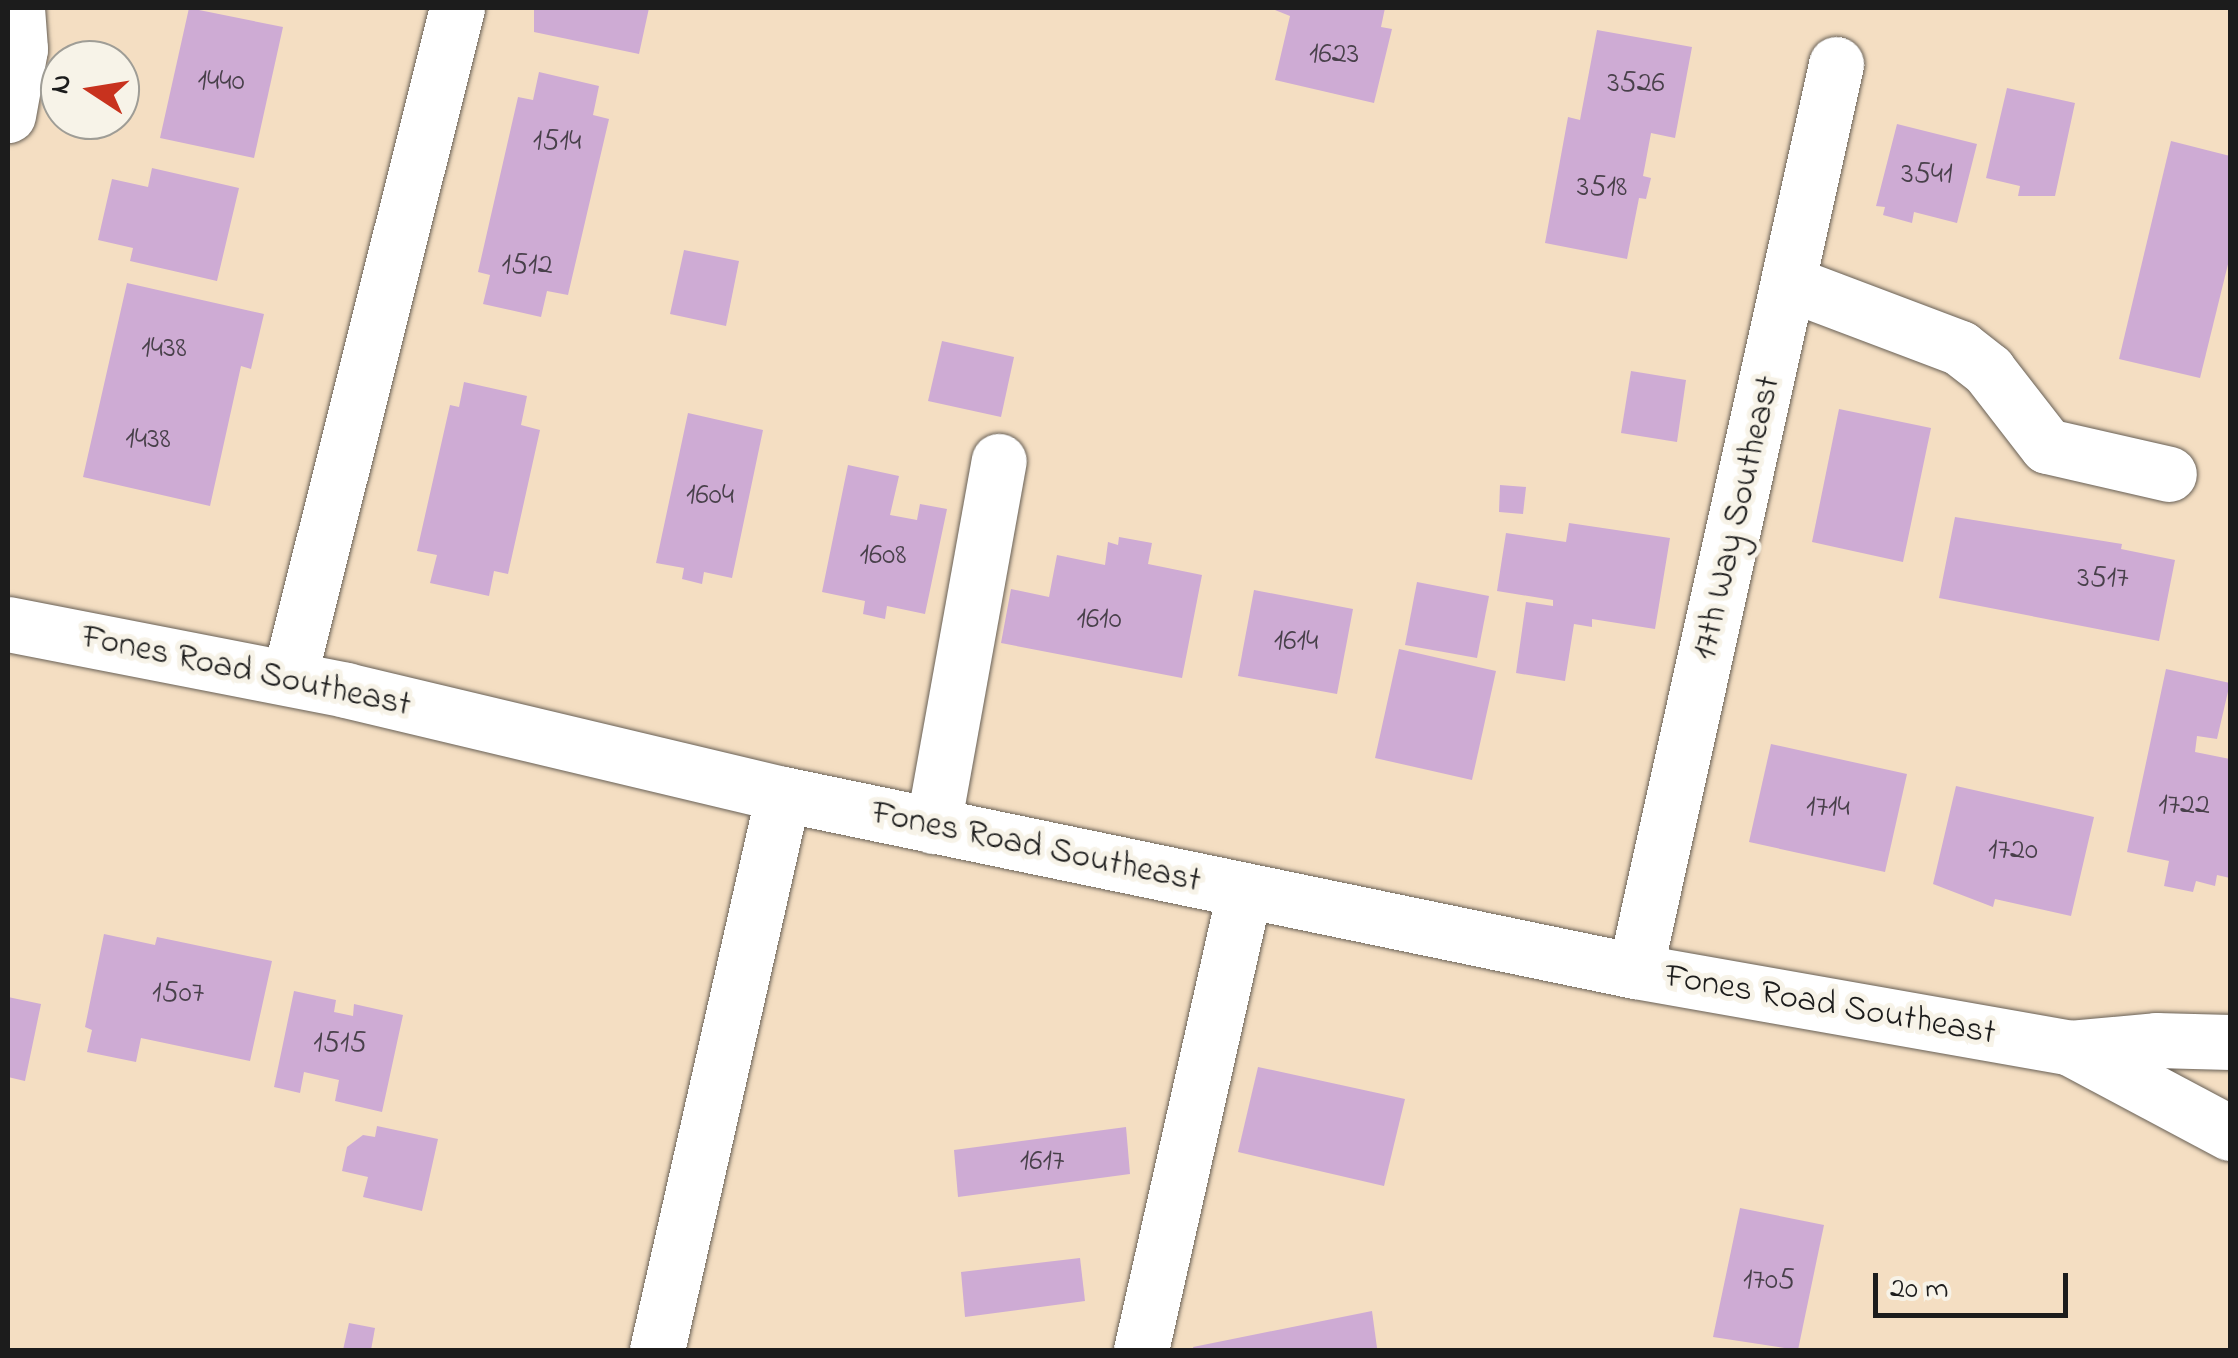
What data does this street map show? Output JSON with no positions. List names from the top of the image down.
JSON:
{
  "streets": {
    "street": ["17th Way Southeast", "Fones Road Southeast"]
  },
  "crossings": [
    ["17th Way Southeast", "Fones Road Southeast"]
  ],
  "house_numbers": [
    "1623",
    "1440",
    "3526",
    "1514",
    "3541",
    "3518",
    "1512",
    "1438",
    "1438",
    "1604",
    "1608",
    "3517",
    "1610",
    "1614",
    "1722",
    "1714",
    "1720",
    "1507",
    "1515",
    "1617",
    "1705"
  ],
  "scale_bar": "20 m",
  "north": "left"
}
